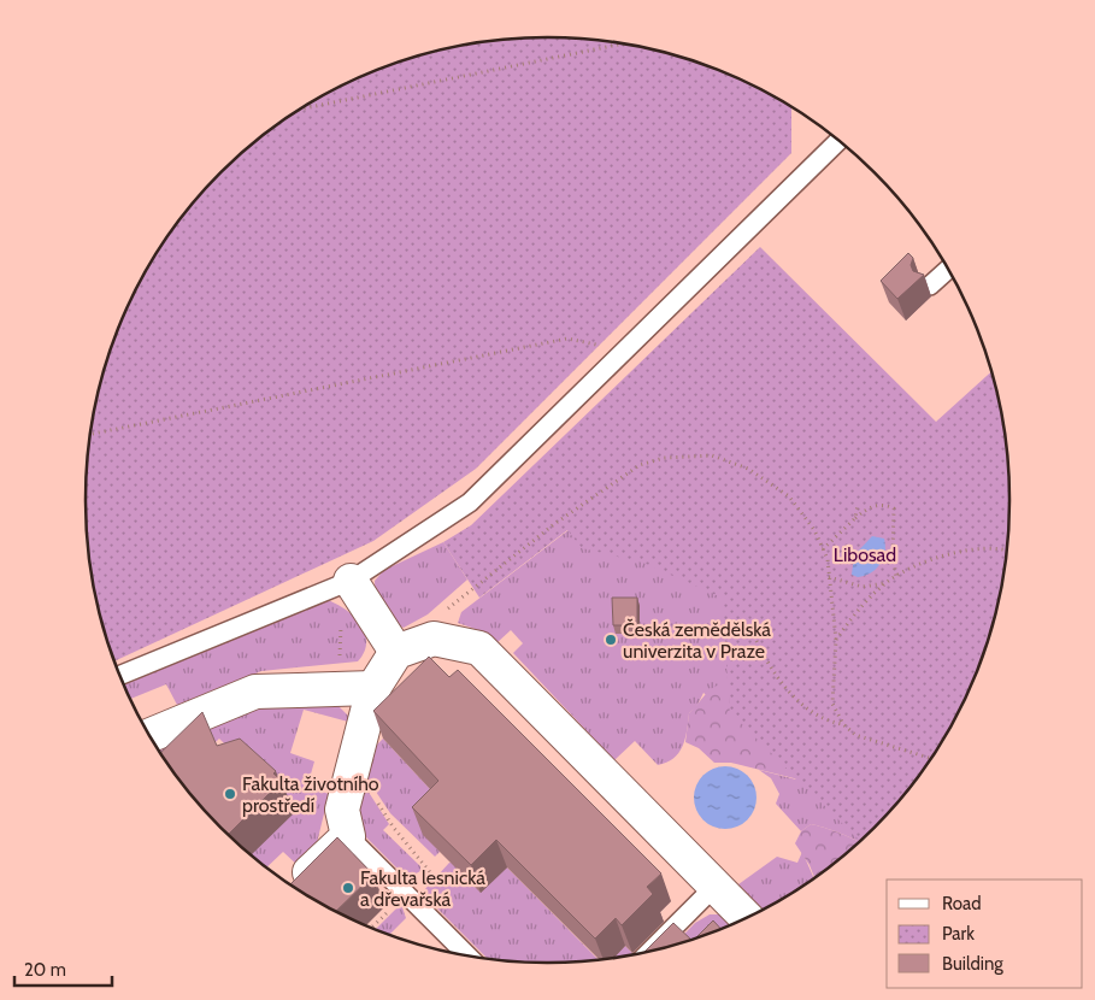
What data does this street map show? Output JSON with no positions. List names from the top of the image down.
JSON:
{
  "parks": ["Libosad"],
  "places": ["Česká zemědělská univerzita v Praze", "Fakulta životního prostředí", "Fakulta lesnická a dřevařská"],
  "legend": ["Road", "Park", "Building"],
  "scale_bar": "20 m"
}
